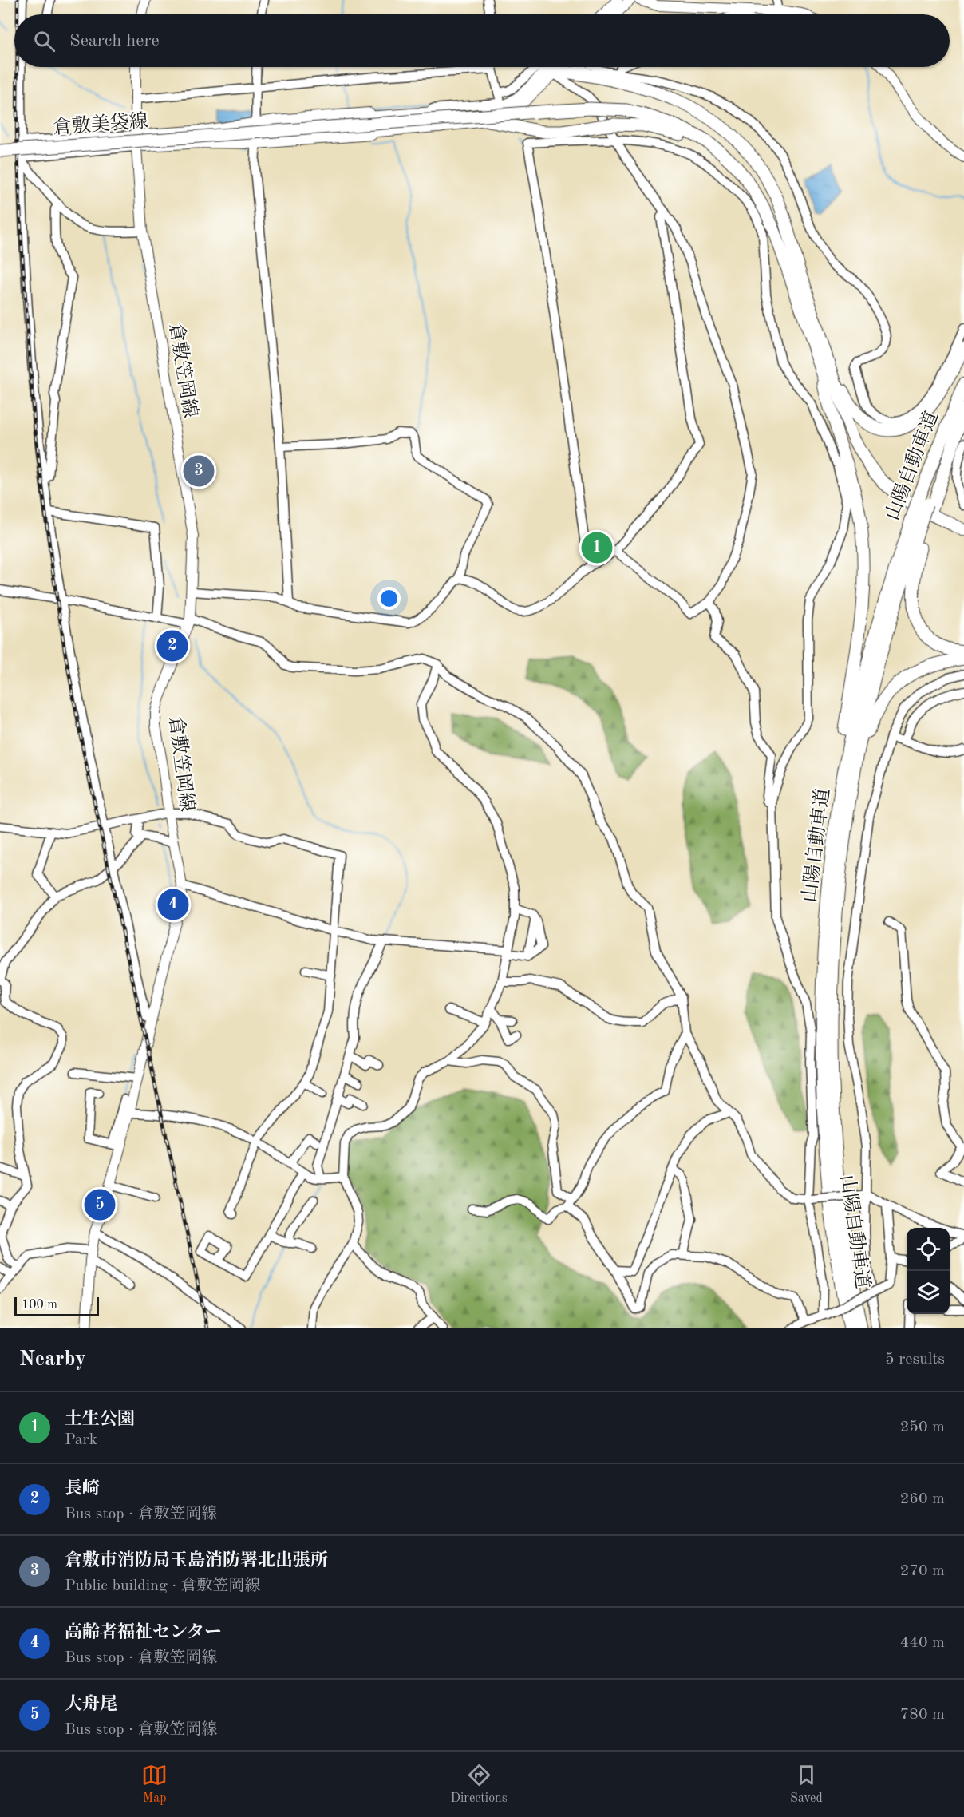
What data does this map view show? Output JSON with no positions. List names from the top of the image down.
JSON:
{
  "streets": {
    "highway": ["倉敷美袋線", "山陽自動車道"],
    "main road": ["倉敷笠岡線"]
  },
  "scale_bar": "100 m",
  "page": {
    "search": "Search here",
    "pins": [
      "3",
      "1",
      "2",
      "4",
      "5"
    ],
    "scale": "100 m",
    "heading": ["Nearby", "5 results"],
    "list": [
      {
        "mark": "1",
        "name": "土生公園",
        "note": "Park",
        "value": "250 m"
      },
      {
        "mark": "2",
        "name": "長崎",
        "note": "Bus stop · 倉敷笠岡線",
        "value": "260 m"
      },
      {
        "mark": "3",
        "name": "倉敷市消防局玉島消防署北出張所",
        "note": "Public building · 倉敷笠岡線",
        "value": "270 m"
      },
      {
        "mark": "4",
        "name": "高齢者福祉センター",
        "note": "Bus stop · 倉敷笠岡線",
        "value": "440 m"
      },
      {
        "mark": "5",
        "name": "大舟尾",
        "note": "Bus stop · 倉敷笠岡線",
        "value": "780 m"
      }
    ],
    "nav": ["Map", "Directions", "Saved"]
  }
}
